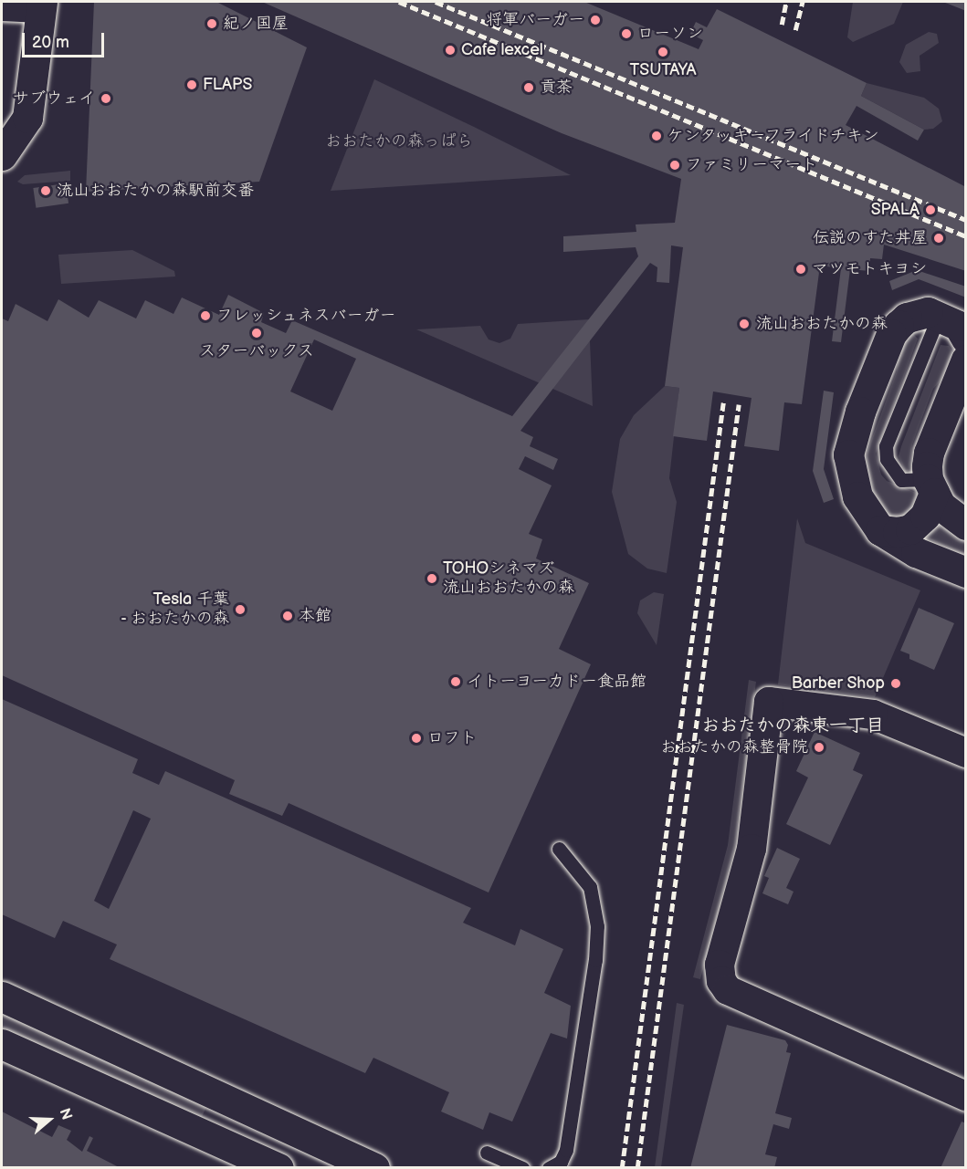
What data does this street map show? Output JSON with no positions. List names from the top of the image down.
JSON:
{
  "districts": ["おおたかの森東一丁目"],
  "parks": ["おおたかの森っぱら"],
  "places": [
    "将軍バーガー",
    "紀ノ国屋",
    "ローソン",
    "Cafe lexcel",
    "TSUTAYA",
    "FLAPS",
    "貢茶",
    "サブウェイ",
    "ケンタッキーフライドチキン",
    "ファミリーマート",
    "流山おおたかの森駅前交番",
    "SPALA",
    "伝説のすた丼屋",
    "マツモトキヨシ",
    "フレッシュネスバーガー",
    "流山おおたかの森",
    "スターバックス",
    "TOHOシネマズ 流山おおたかの森",
    "Tesla 千葉 - おおたかの森",
    "本館",
    "イトーヨーカドー食品館",
    "Barber Shop",
    "ロフト",
    "おおたかの森整骨院"
  ],
  "scale_bar": "20 m",
  "north": "right"
}
